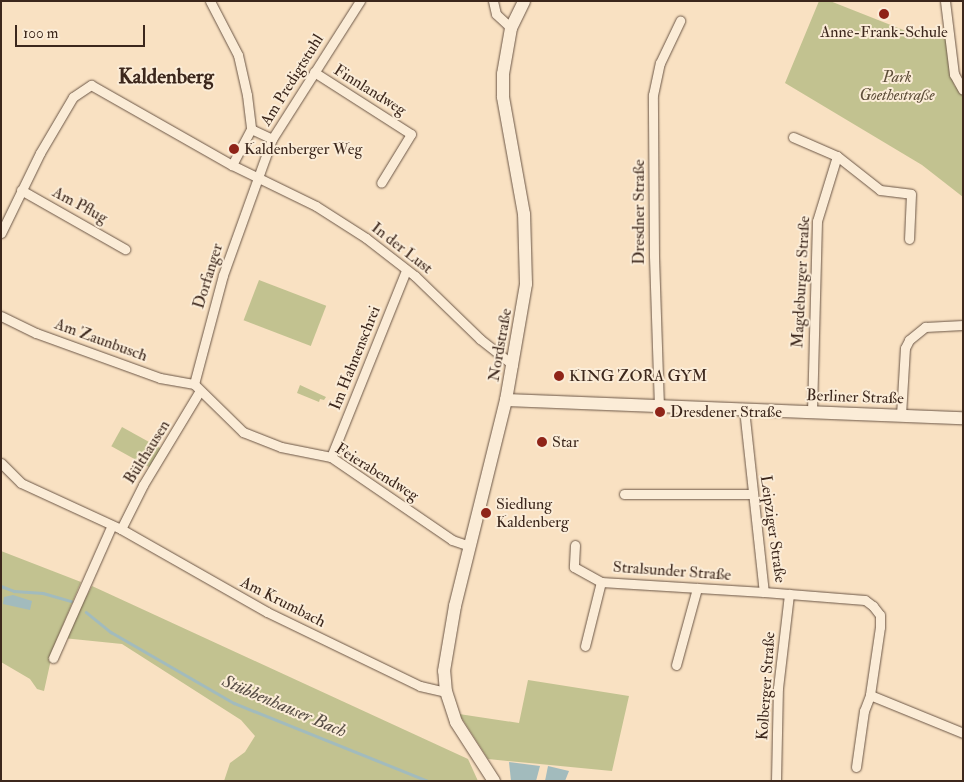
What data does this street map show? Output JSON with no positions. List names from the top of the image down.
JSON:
{
  "streets": {
    "main road": ["Nordstraße", "Berliner Straße"],
    "street": [
      "Am Predigtstuhl",
      "Finnlandweg",
      "Am Pflug",
      "Dresdner Straße",
      "In der Lust",
      "Dorfanger",
      "Magdeburger Straße",
      "Am Zaunbusch",
      "Im Hahnenschrei",
      "Bülthausen",
      "Feierabendweg",
      "Leipziger Straße",
      "Stralsunder Straße",
      "Am Krumbach",
      "Kolberger Straße"
    ]
  },
  "crossings": [
    ["Am Predigtstuhl", "Finnlandweg"],
    ["Am Predigtstuhl", "In der Lust"],
    ["Am Predigtstuhl", "Dorfanger"],
    ["Dresdner Straße", "Berliner Straße"],
    ["In der Lust", "Dorfanger"],
    ["In der Lust", "Nordstraße"],
    ["In der Lust", "Im Hahnenschrei"],
    ["Dorfanger", "Am Zaunbusch"],
    ["Dorfanger", "Bülthausen"],
    ["Dorfanger", "Feierabendweg"],
    ["Magdeburger Straße", "Berliner Straße"],
    ["Am Zaunbusch", "Bülthausen"],
    ["Am Zaunbusch", "Feierabendweg"],
    ["Nordstraße", "Berliner Straße"],
    ["Nordstraße", "Feierabendweg"],
    ["Nordstraße", "Am Krumbach"],
    ["Im Hahnenschrei", "Feierabendweg"],
    ["Berliner Straße", "Leipziger Straße"],
    ["Bülthausen", "Feierabendweg"],
    ["Bülthausen", "Am Krumbach"],
    ["Leipziger Straße", "Stralsunder Straße"],
    ["Leipziger Straße", "Kolberger Straße"]
  ],
  "districts": ["Kaldenberg"],
  "water": ["Stübbenhauser Bach"],
  "parks": ["Park Goethestraße"],
  "places": [
    "Anne-Frank-Schule",
    "Kaldenberger Weg",
    "KING ZORA GYM",
    "Dresdener Straße",
    "Star",
    "Siedlung Kaldenberg"
  ],
  "scale_bar": "100 m"
}
